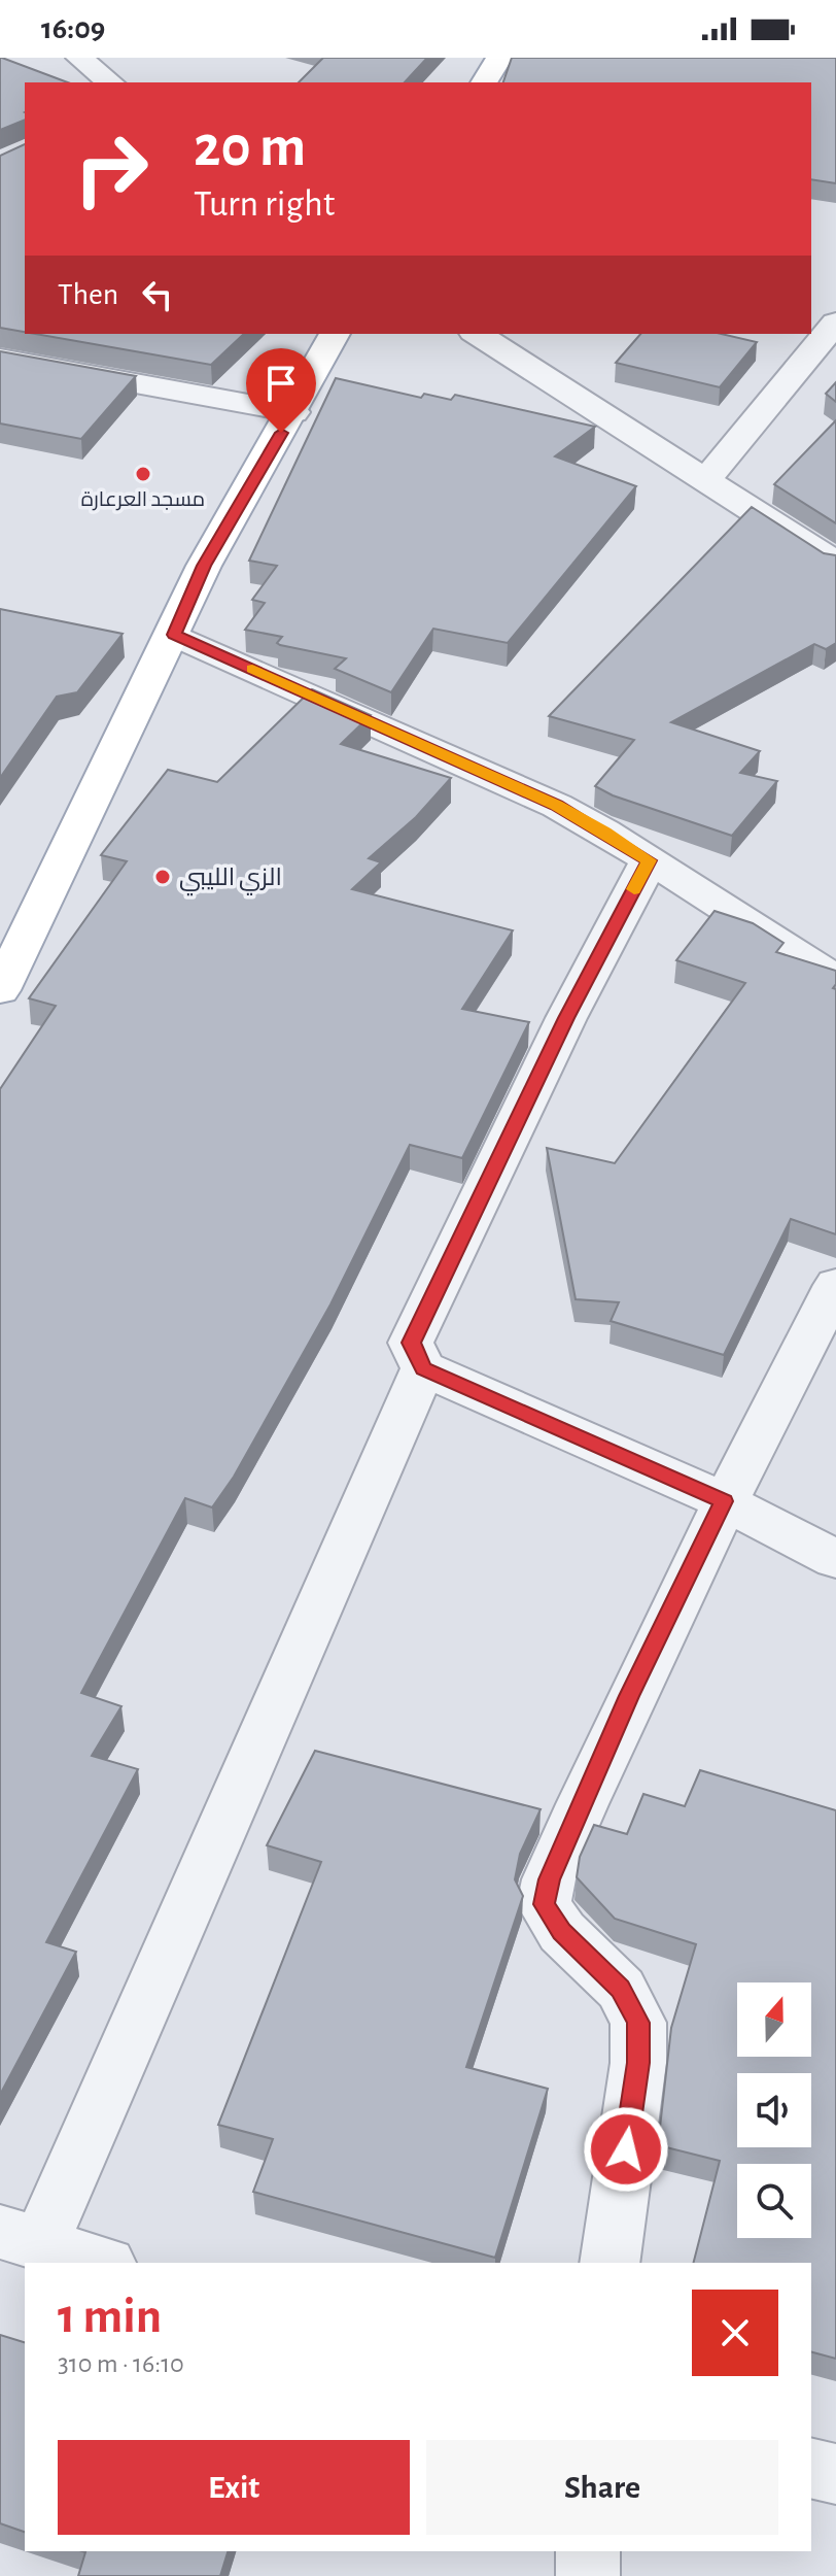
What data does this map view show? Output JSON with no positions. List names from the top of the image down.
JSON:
{
  "places": ["مسجد العرعارة", "الزي الليبي"],
  "north": "top",
  "page": {
    "status": "16:09",
    "turn": ["20 m", "Turn right"],
    "then": "Then",
    "heading": ["1 min", "310 m · 16:10"],
    "buttons": ["Exit", "Share"]
  }
}
